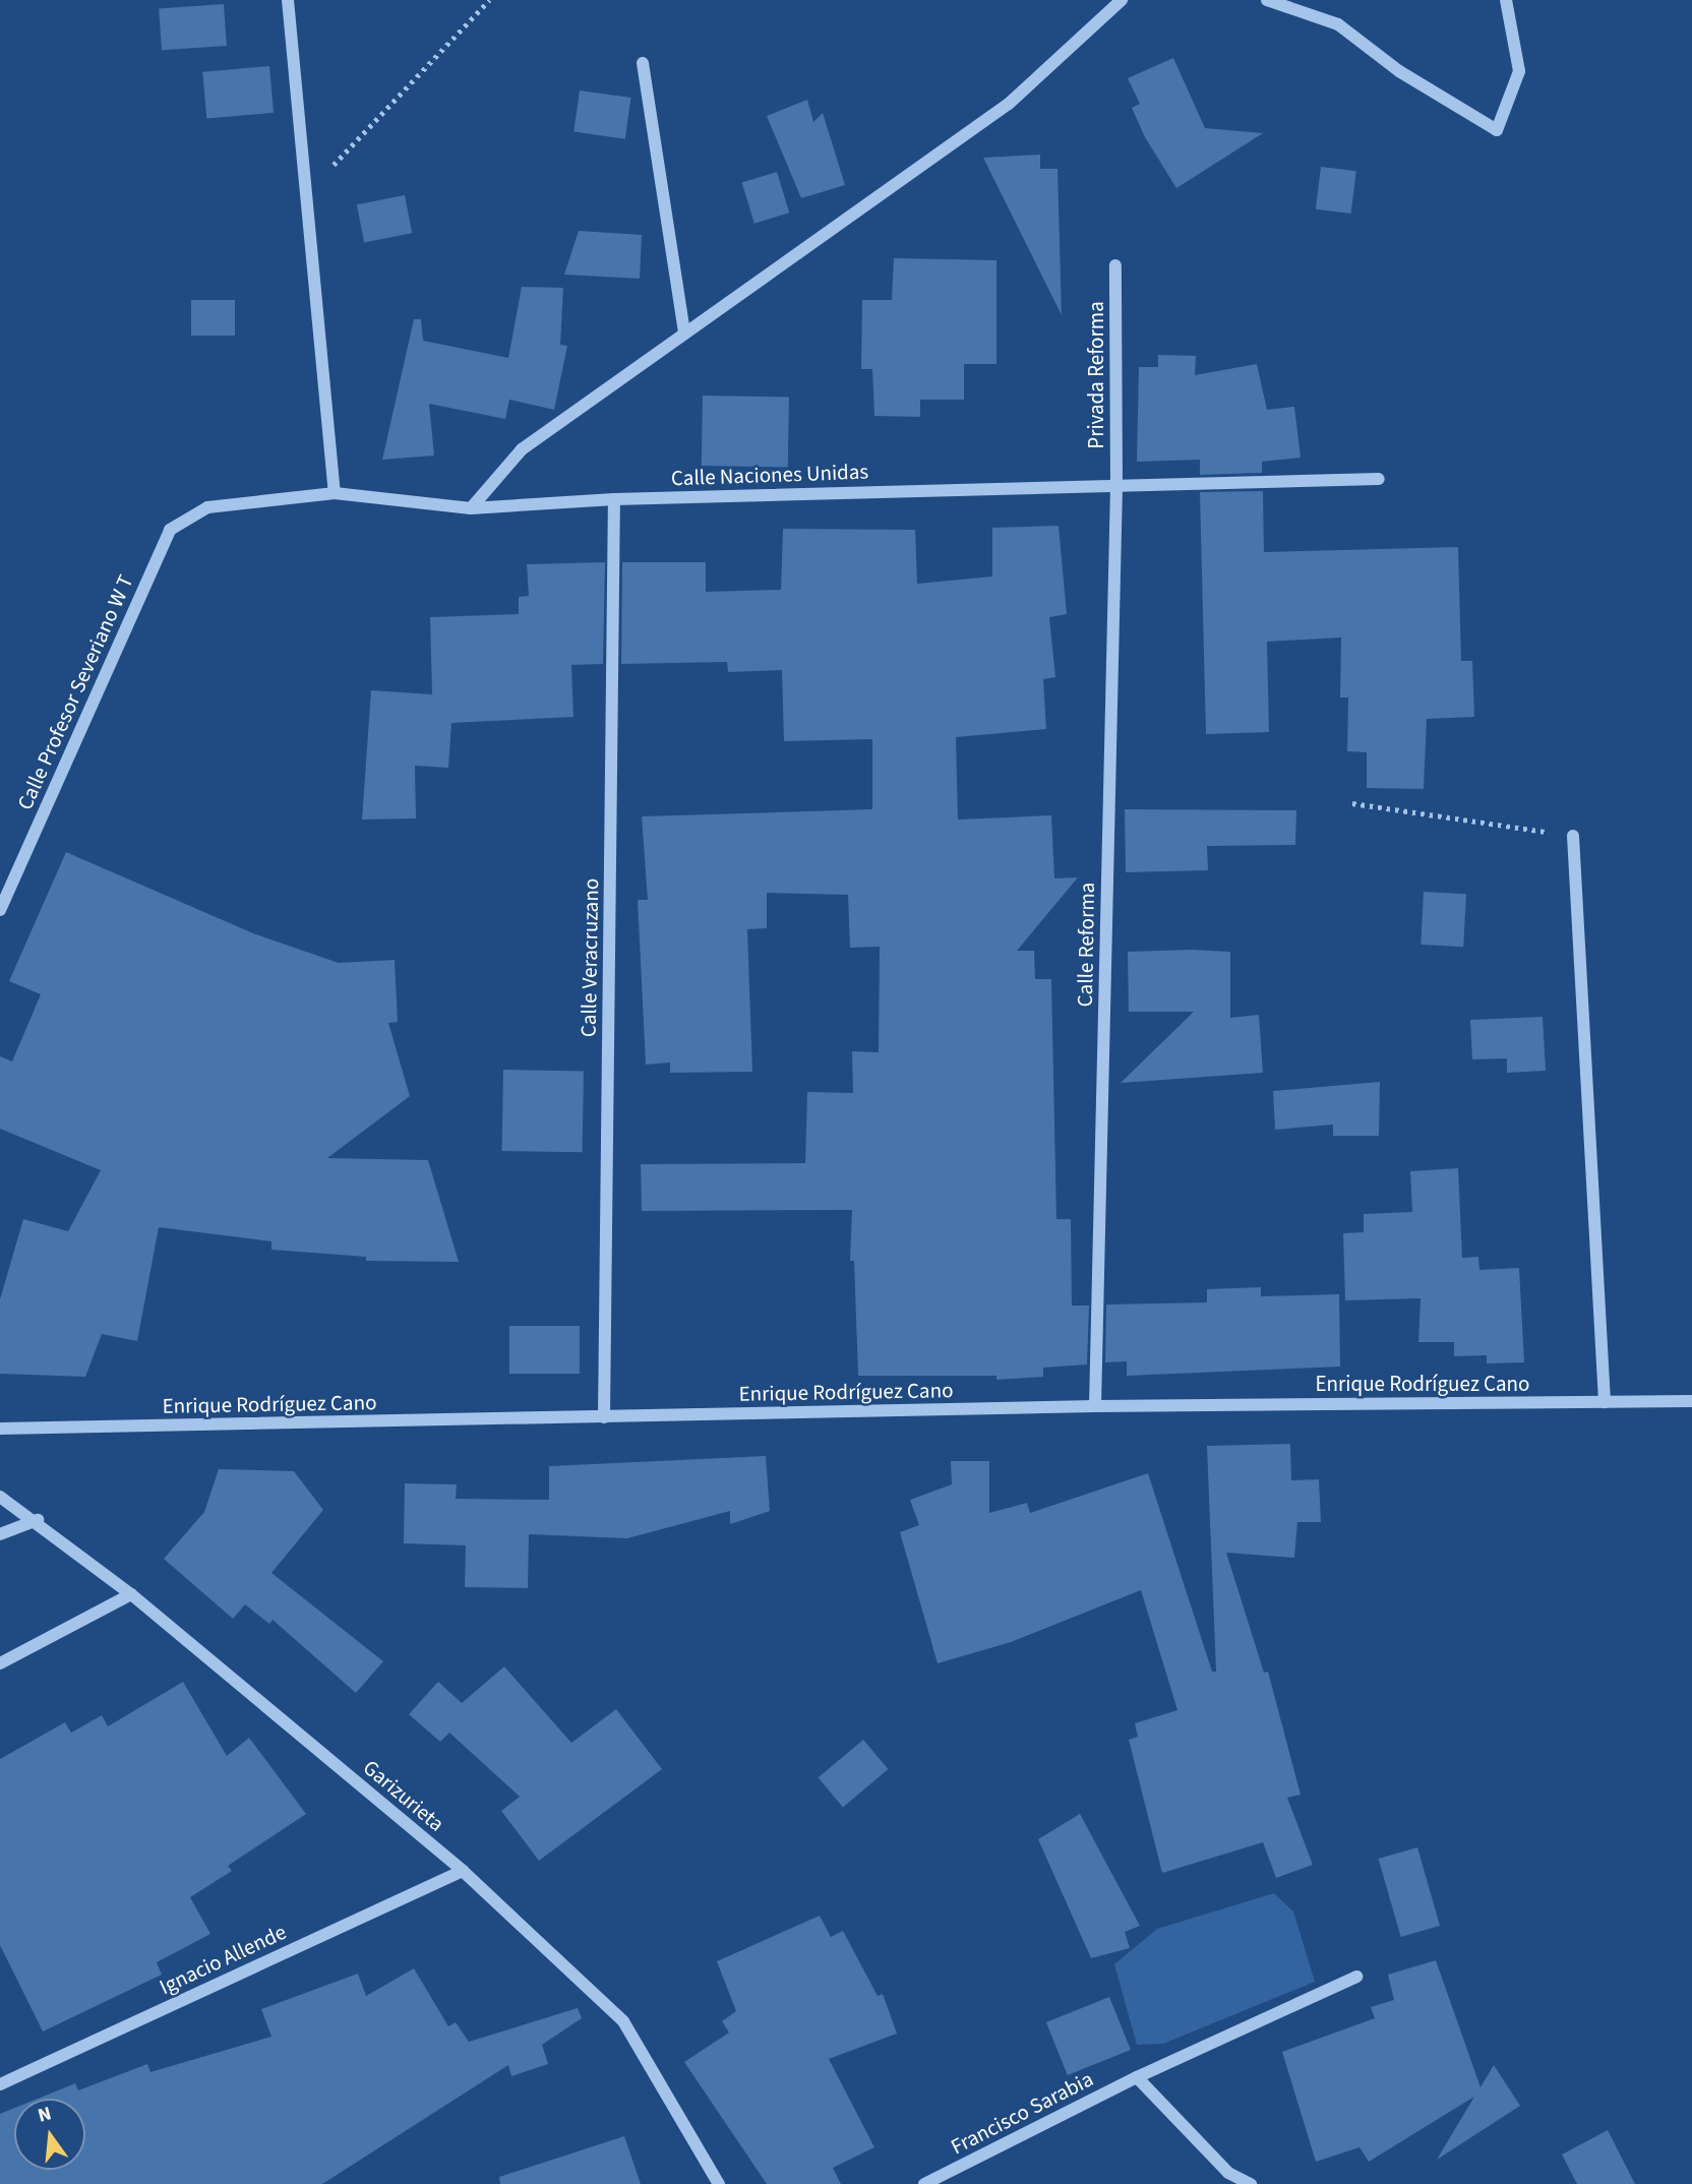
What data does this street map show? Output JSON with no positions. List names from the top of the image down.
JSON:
{
  "streets": {
    "street": [
      "Privada Reforma",
      "Calle Naciones Unidas",
      "Calle Profesor Severiano W T",
      "Calle Reforma",
      "Calle Veracruzano",
      "Enrique Rodríguez Cano",
      "Garizurieta",
      "Ignacio Allende",
      "Francisco Sarabia"
    ]
  },
  "crossings": [
    ["Privada Reforma", "Calle Naciones Unidas"],
    ["Privada Reforma", "Calle Reforma"],
    ["Calle Naciones Unidas", "Calle Profesor Severiano W T"],
    ["Calle Naciones Unidas", "Calle Reforma"],
    ["Calle Naciones Unidas", "Calle Veracruzano"],
    ["Calle Reforma", "Enrique Rodríguez Cano"],
    ["Calle Veracruzano", "Enrique Rodríguez Cano"],
    ["Garizurieta", "Ignacio Allende"]
  ],
  "north": "top"
}
